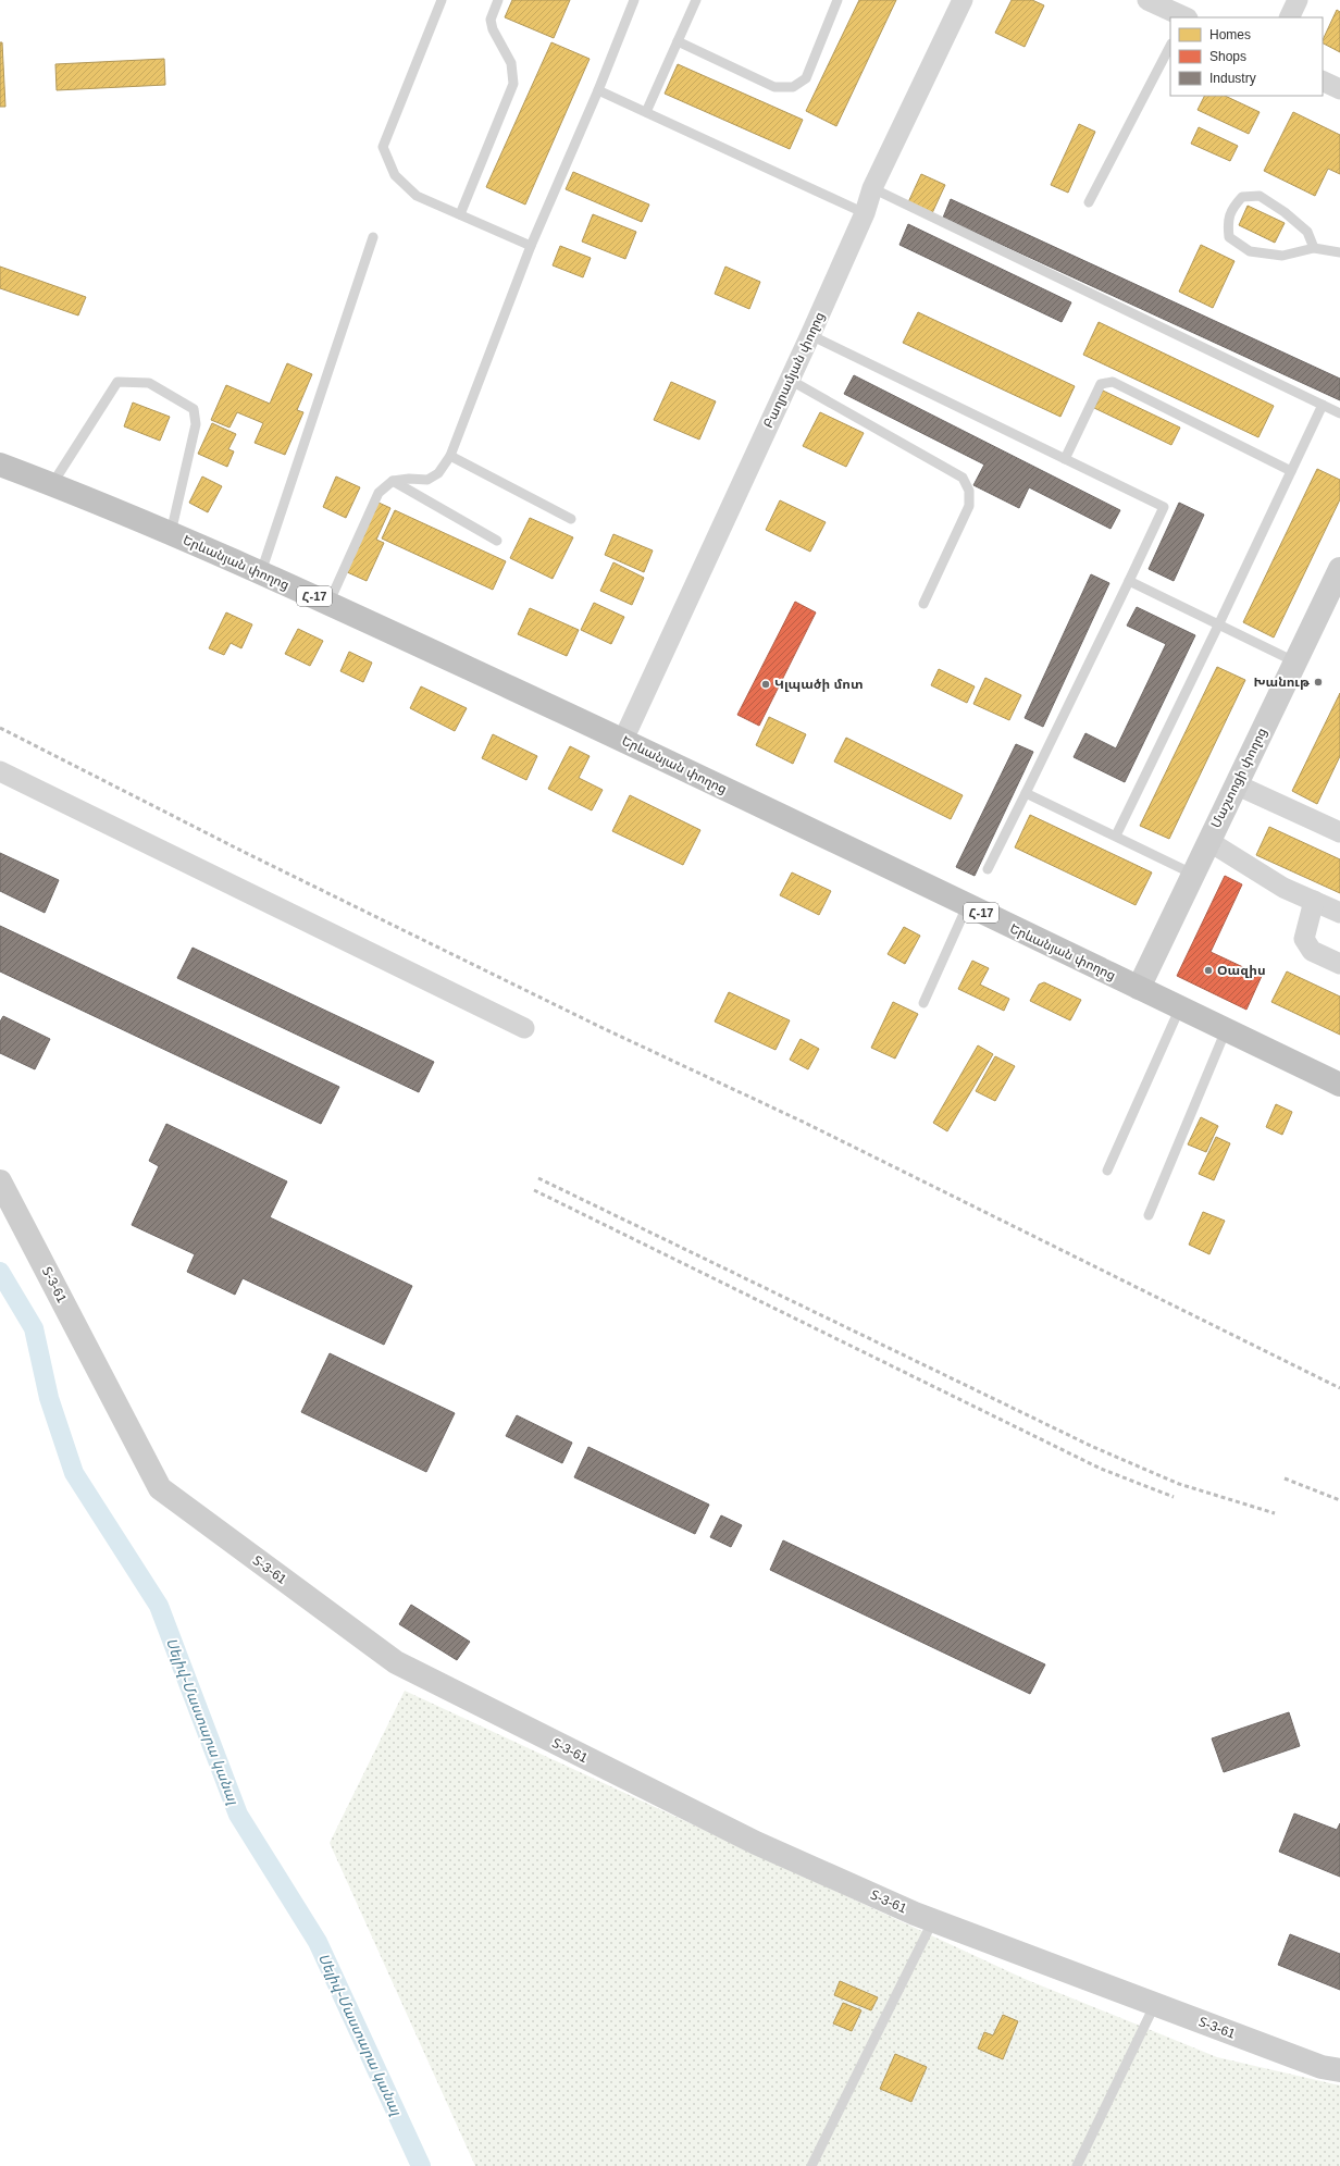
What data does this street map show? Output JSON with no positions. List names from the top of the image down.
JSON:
{
  "streets": {
    "highway": ["Երևանյան փողոց", "Հ-17"],
    "street": ["Բաղրամյան փողոց", "Մաշտոցի փողոց", "Տ-3-61"]
  },
  "crossings": [
    ["Բաղրամյան փողոց", "Երևանյան փողոց"],
    ["Երևանյան փողոց", "Մաշտոցի փողոց"]
  ],
  "water": ["Սելիվ֊Մաստարա կանալ"],
  "places": ["Խանութ", "Կլպածի մոտ", "Օազիս"],
  "legend": ["Homes", "Shops", "Industry"]
}
